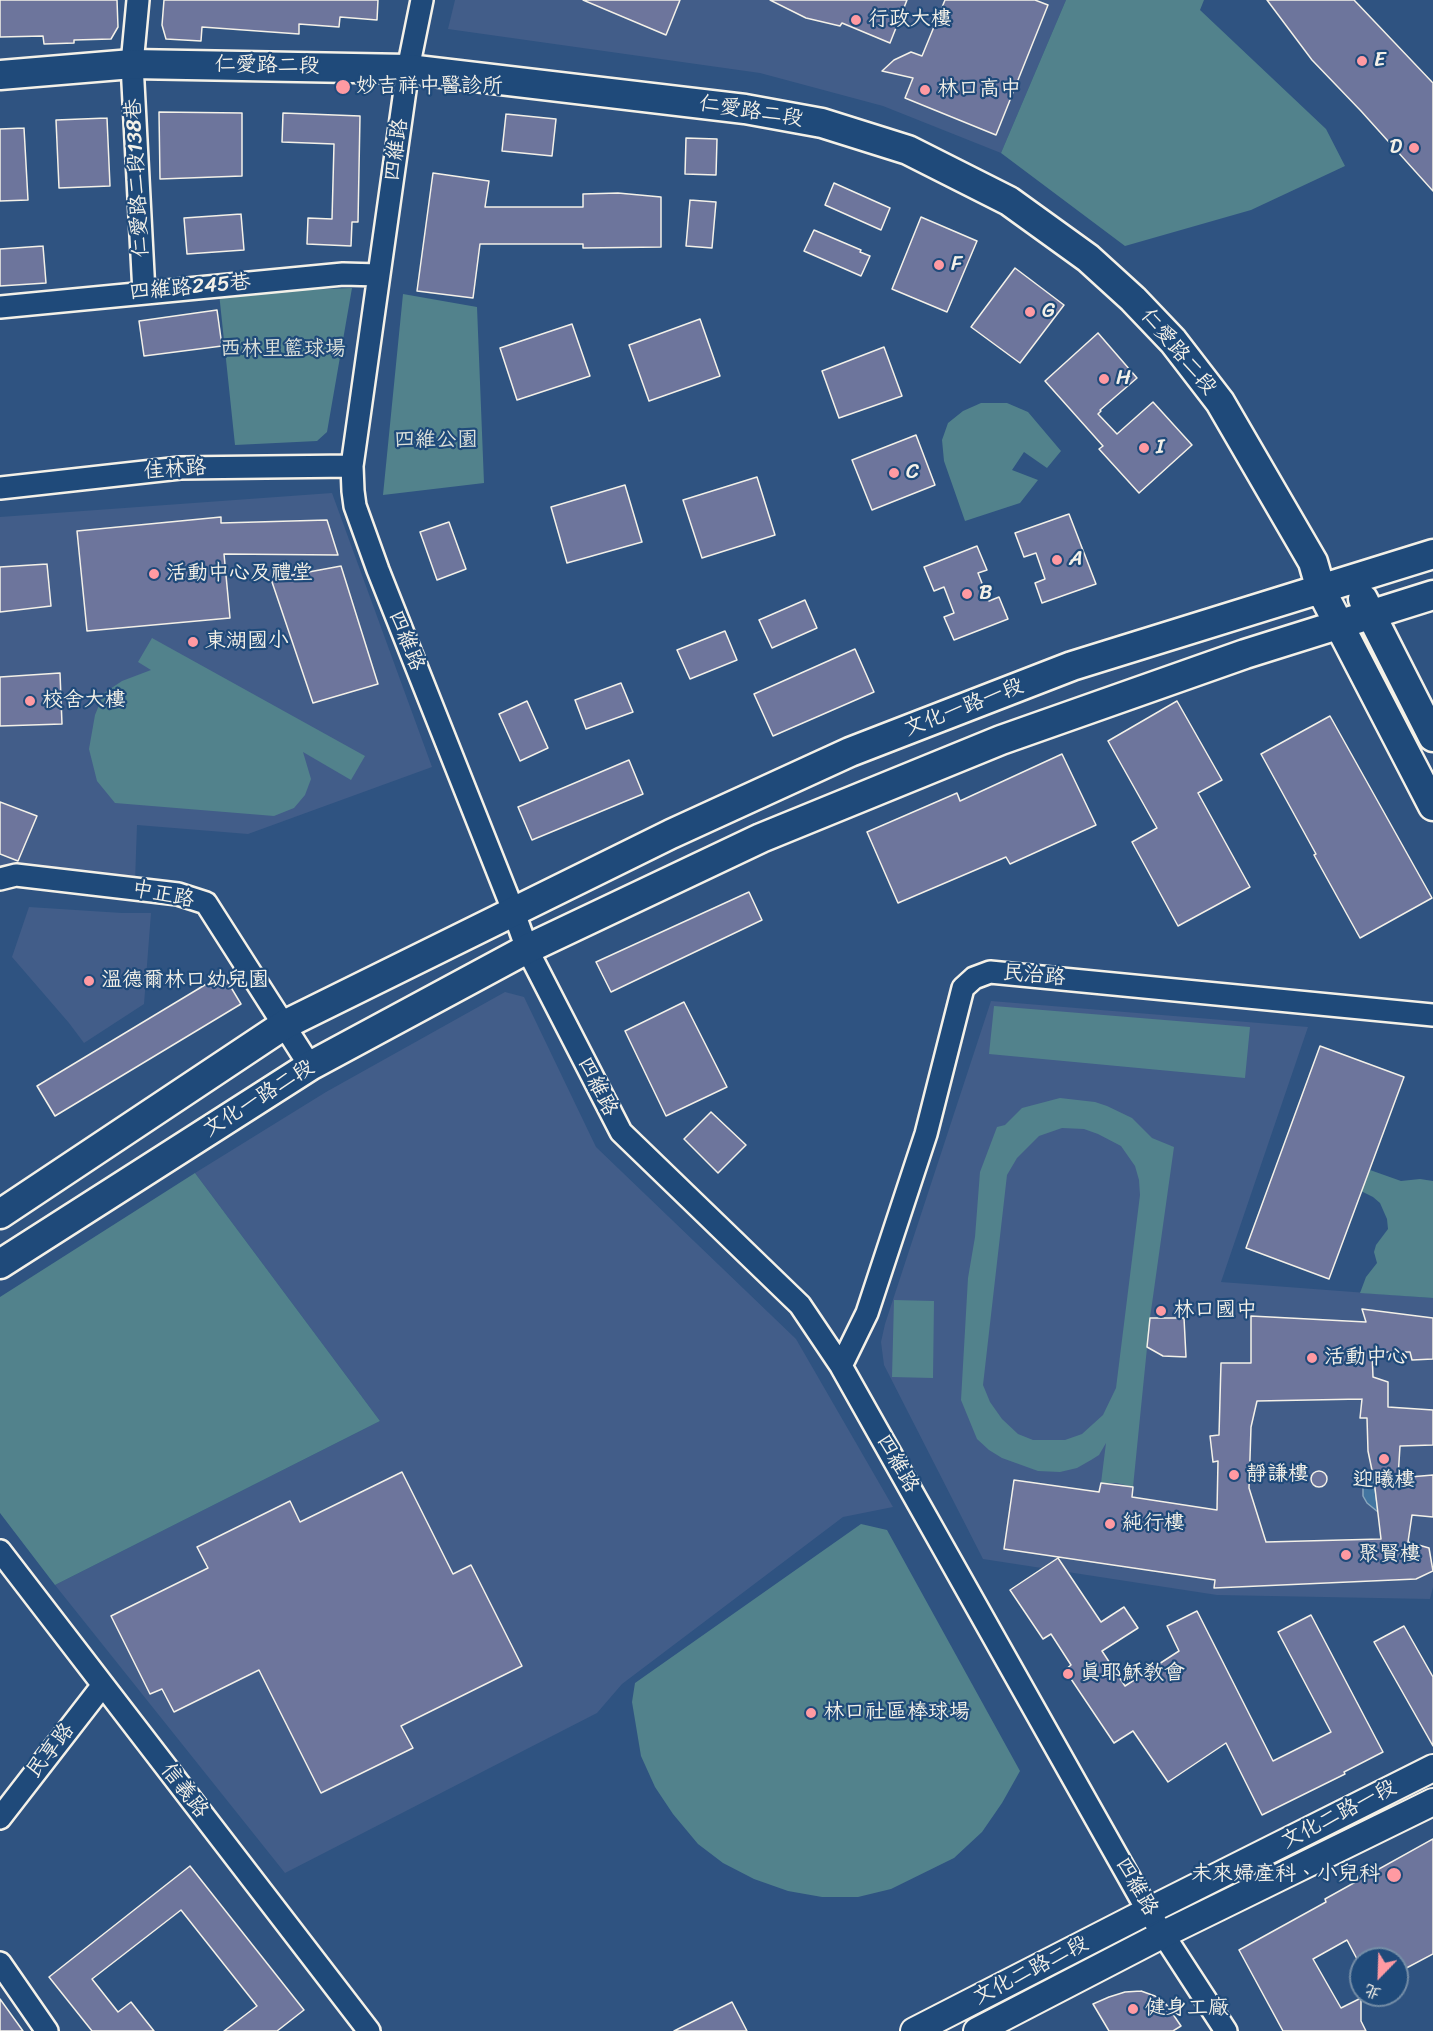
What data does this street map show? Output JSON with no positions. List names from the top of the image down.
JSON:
{
  "streets": {
    "main road": ["仁愛路二段", "文化一路一段", "文化一路二段"],
    "street": [
      "四維路",
      "仁愛路二段138巷",
      "四維路245巷",
      "佳林路",
      "中正路",
      "民治路",
      "民享路",
      "信義路",
      "文化二路一段",
      "文化二路二段"
    ]
  },
  "crossings": [
    ["仁愛路二段", "四維路"],
    ["仁愛路二段", "仁愛路二段138巷"],
    ["仁愛路二段", "文化一路一段"],
    ["四維路", "四維路245巷"],
    ["四維路", "佳林路"],
    ["四維路", "文化一路一段"],
    ["四維路", "民治路"],
    ["四維路", "文化一路二段"],
    ["四維路", "文化二路一段"],
    ["四維路", "文化二路二段"],
    ["仁愛路二段138巷", "四維路245巷"],
    ["文化一路一段", "文化一路二段"],
    ["中正路", "文化一路二段"],
    ["民享路", "信義路"],
    ["文化二路一段", "文化二路二段"]
  ],
  "parks": ["西林里籃球場", "四維公園"],
  "places": [
    "行政大樓",
    "E",
    "妙吉祥中醫診所",
    "林口高中",
    "D",
    "F",
    "G",
    "H",
    "I",
    "C",
    "A",
    "活動中心及禮堂",
    "B",
    "東湖國小",
    "校舍大樓",
    "溫德爾林口幼兒園",
    "林口國中",
    "活動中心",
    "迎曦樓",
    "靜謙樓",
    "純行樓",
    "聚賢樓",
    "真耶穌教會",
    "林口社區棒球場",
    "未來婦產科、小兒科",
    "健身工廠"
  ],
  "north": "bottom left"
}
